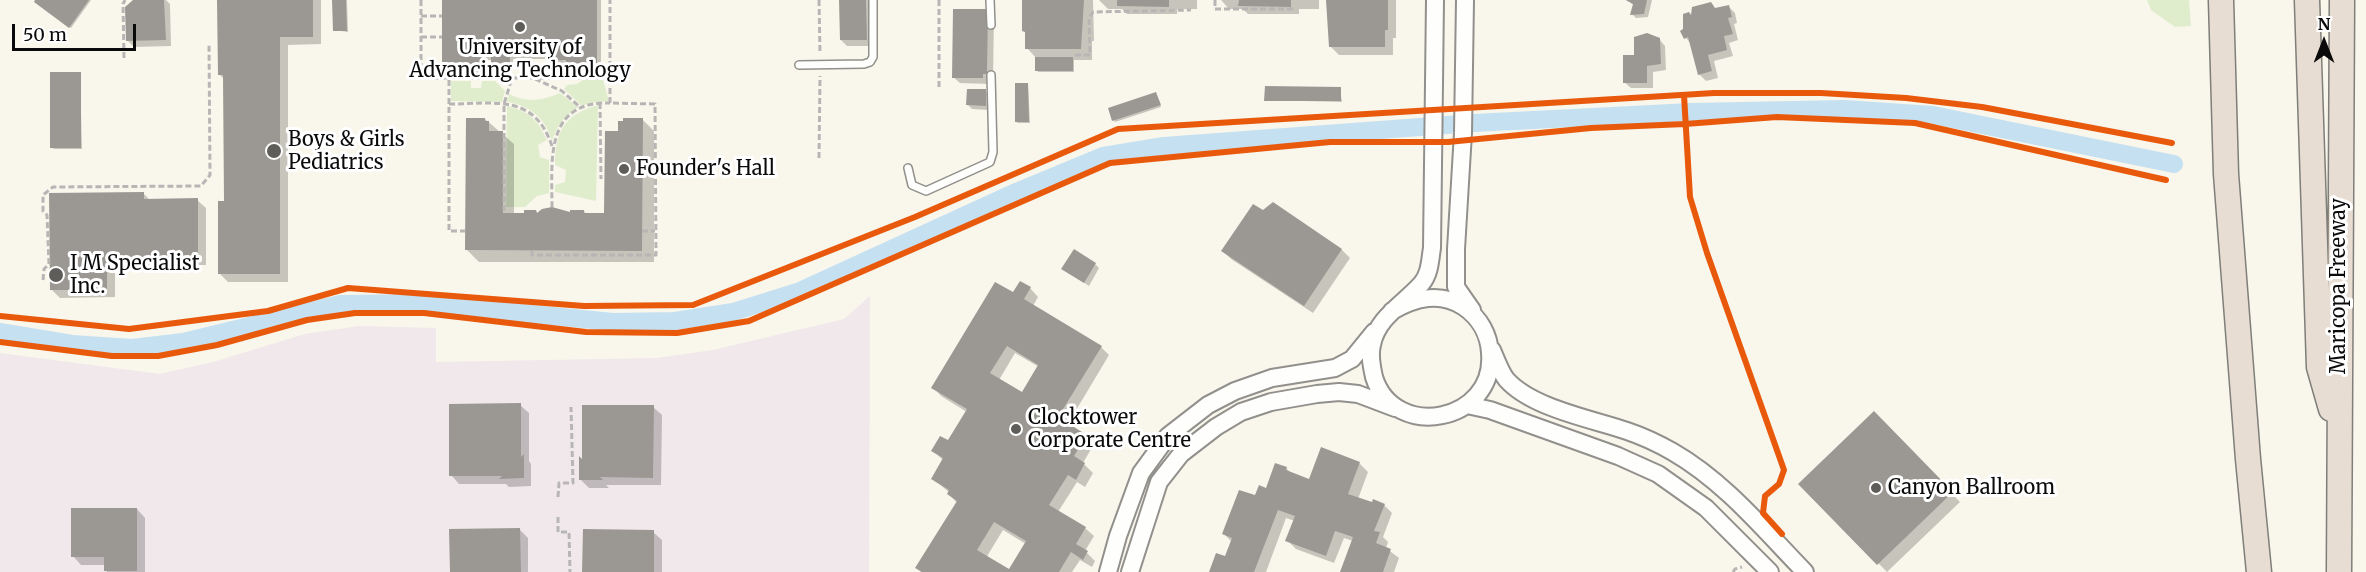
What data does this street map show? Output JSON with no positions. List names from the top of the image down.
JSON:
{
  "streets": {
    "highway": ["Maricopa Freeway"]
  },
  "places": [
    "University of Advancing Technology",
    "Boys & Girls Pediatrics",
    "Founder's Hall",
    "I M Specialist Inc.",
    "Clocktower Corporate Centre",
    "Canyon Ballroom"
  ],
  "scale_bar": "50 m",
  "north": "top"
}
